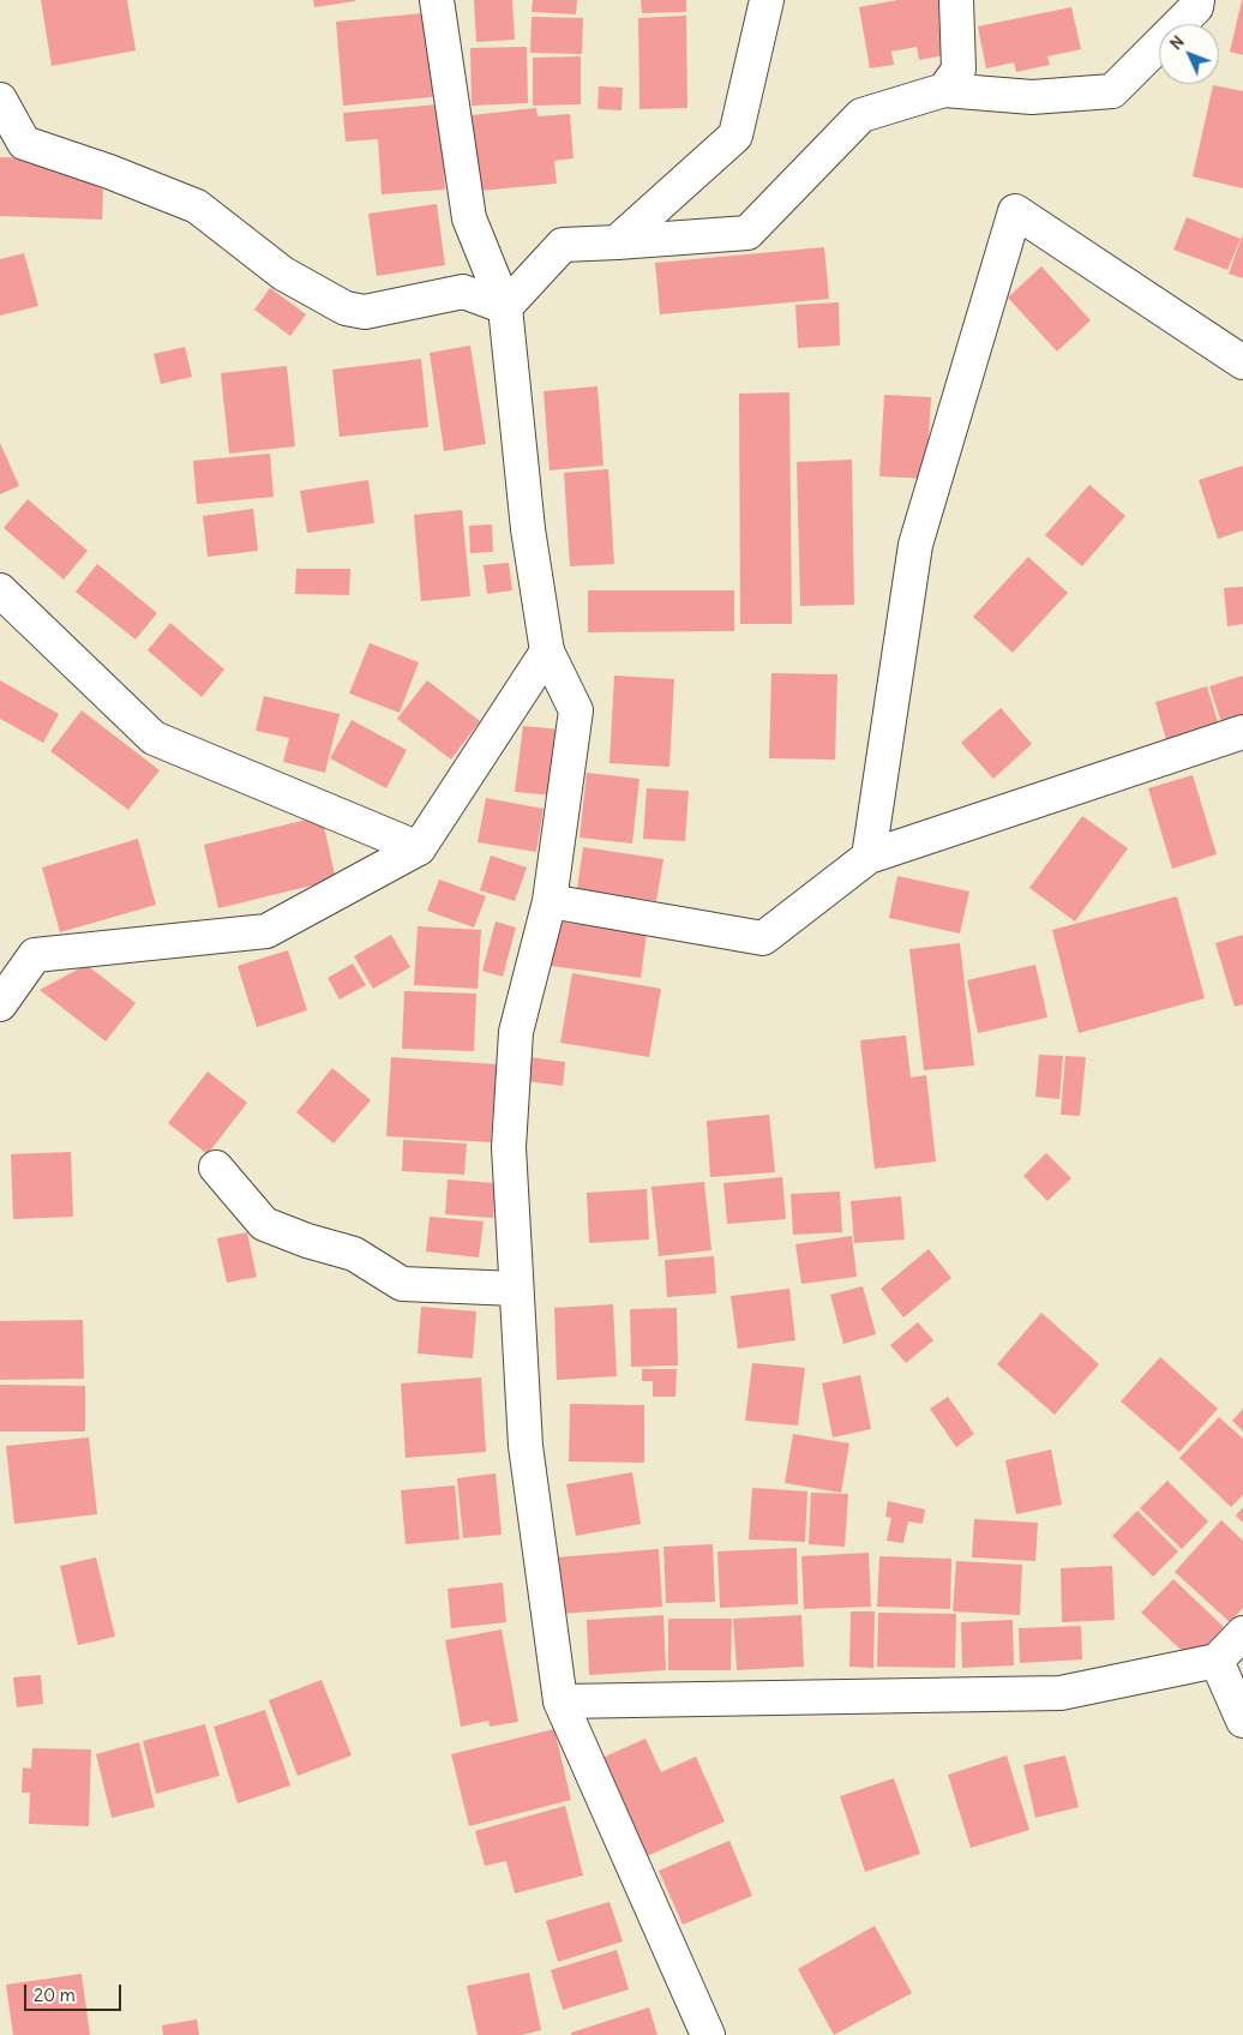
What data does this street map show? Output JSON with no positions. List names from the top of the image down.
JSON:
{
  "scale_bar": "20 m",
  "north": "top left"
}
